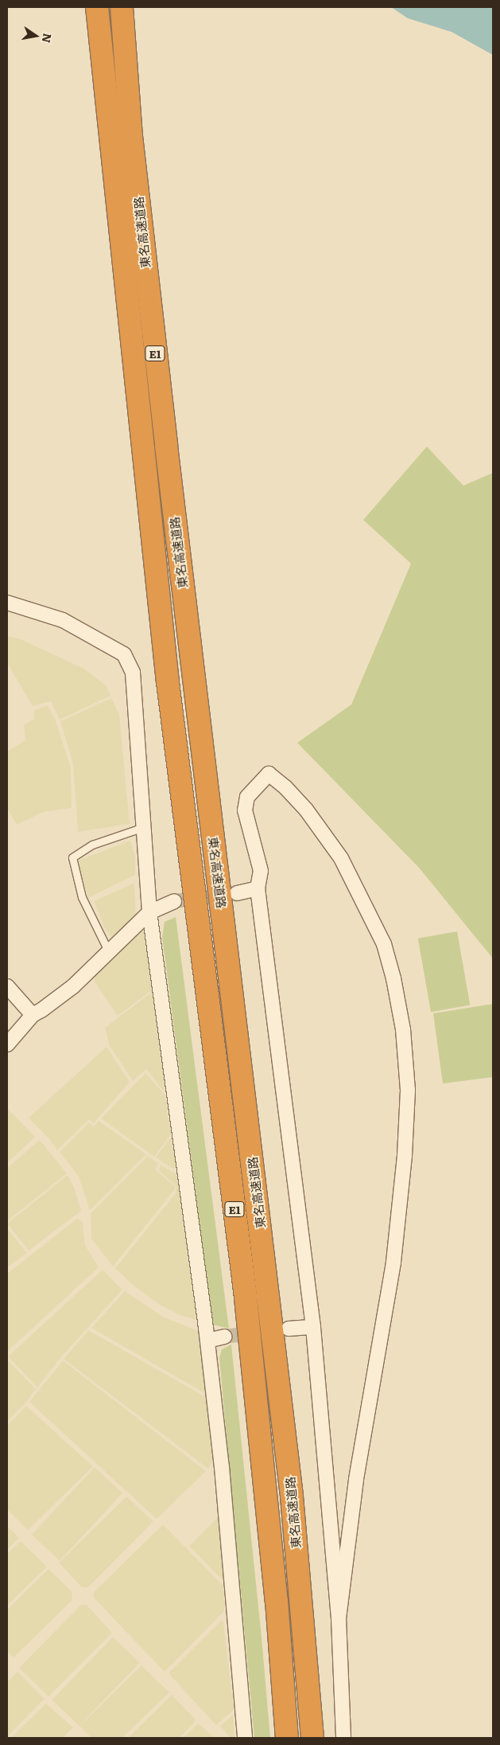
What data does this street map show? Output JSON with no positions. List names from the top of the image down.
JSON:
{
  "streets": {
    "highway": ["東名高速道路", "E1"]
  },
  "north": "right"
}
